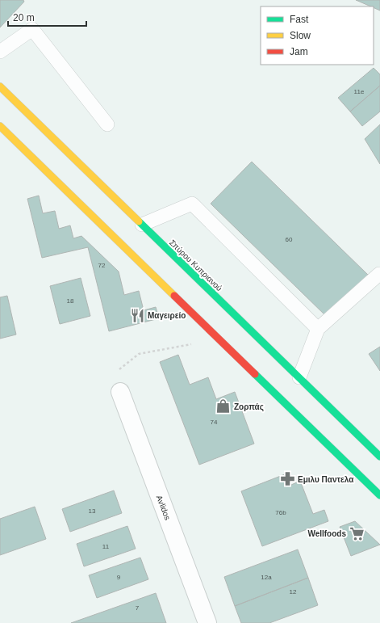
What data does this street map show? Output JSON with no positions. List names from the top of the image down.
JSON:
{
  "streets": {
    "main road": ["Σπύρου Κυπριανού"],
    "street": ["Avlidos"]
  },
  "places": {
    "restaurant": ["Μαγειρείο"],
    "shop": ["Ζορπάς"],
    "pharmacy": ["Εμιλυ Παντελα"],
    "supermarket": ["Wellfoods"]
  },
  "house_numbers": [
    "11e",
    "60",
    "72",
    "18",
    "74",
    "13",
    "76b",
    "11",
    "9",
    "12a",
    "12",
    "7"
  ],
  "legend": ["Fast", "Slow", "Jam"],
  "scale_bar": "20 m"
}
